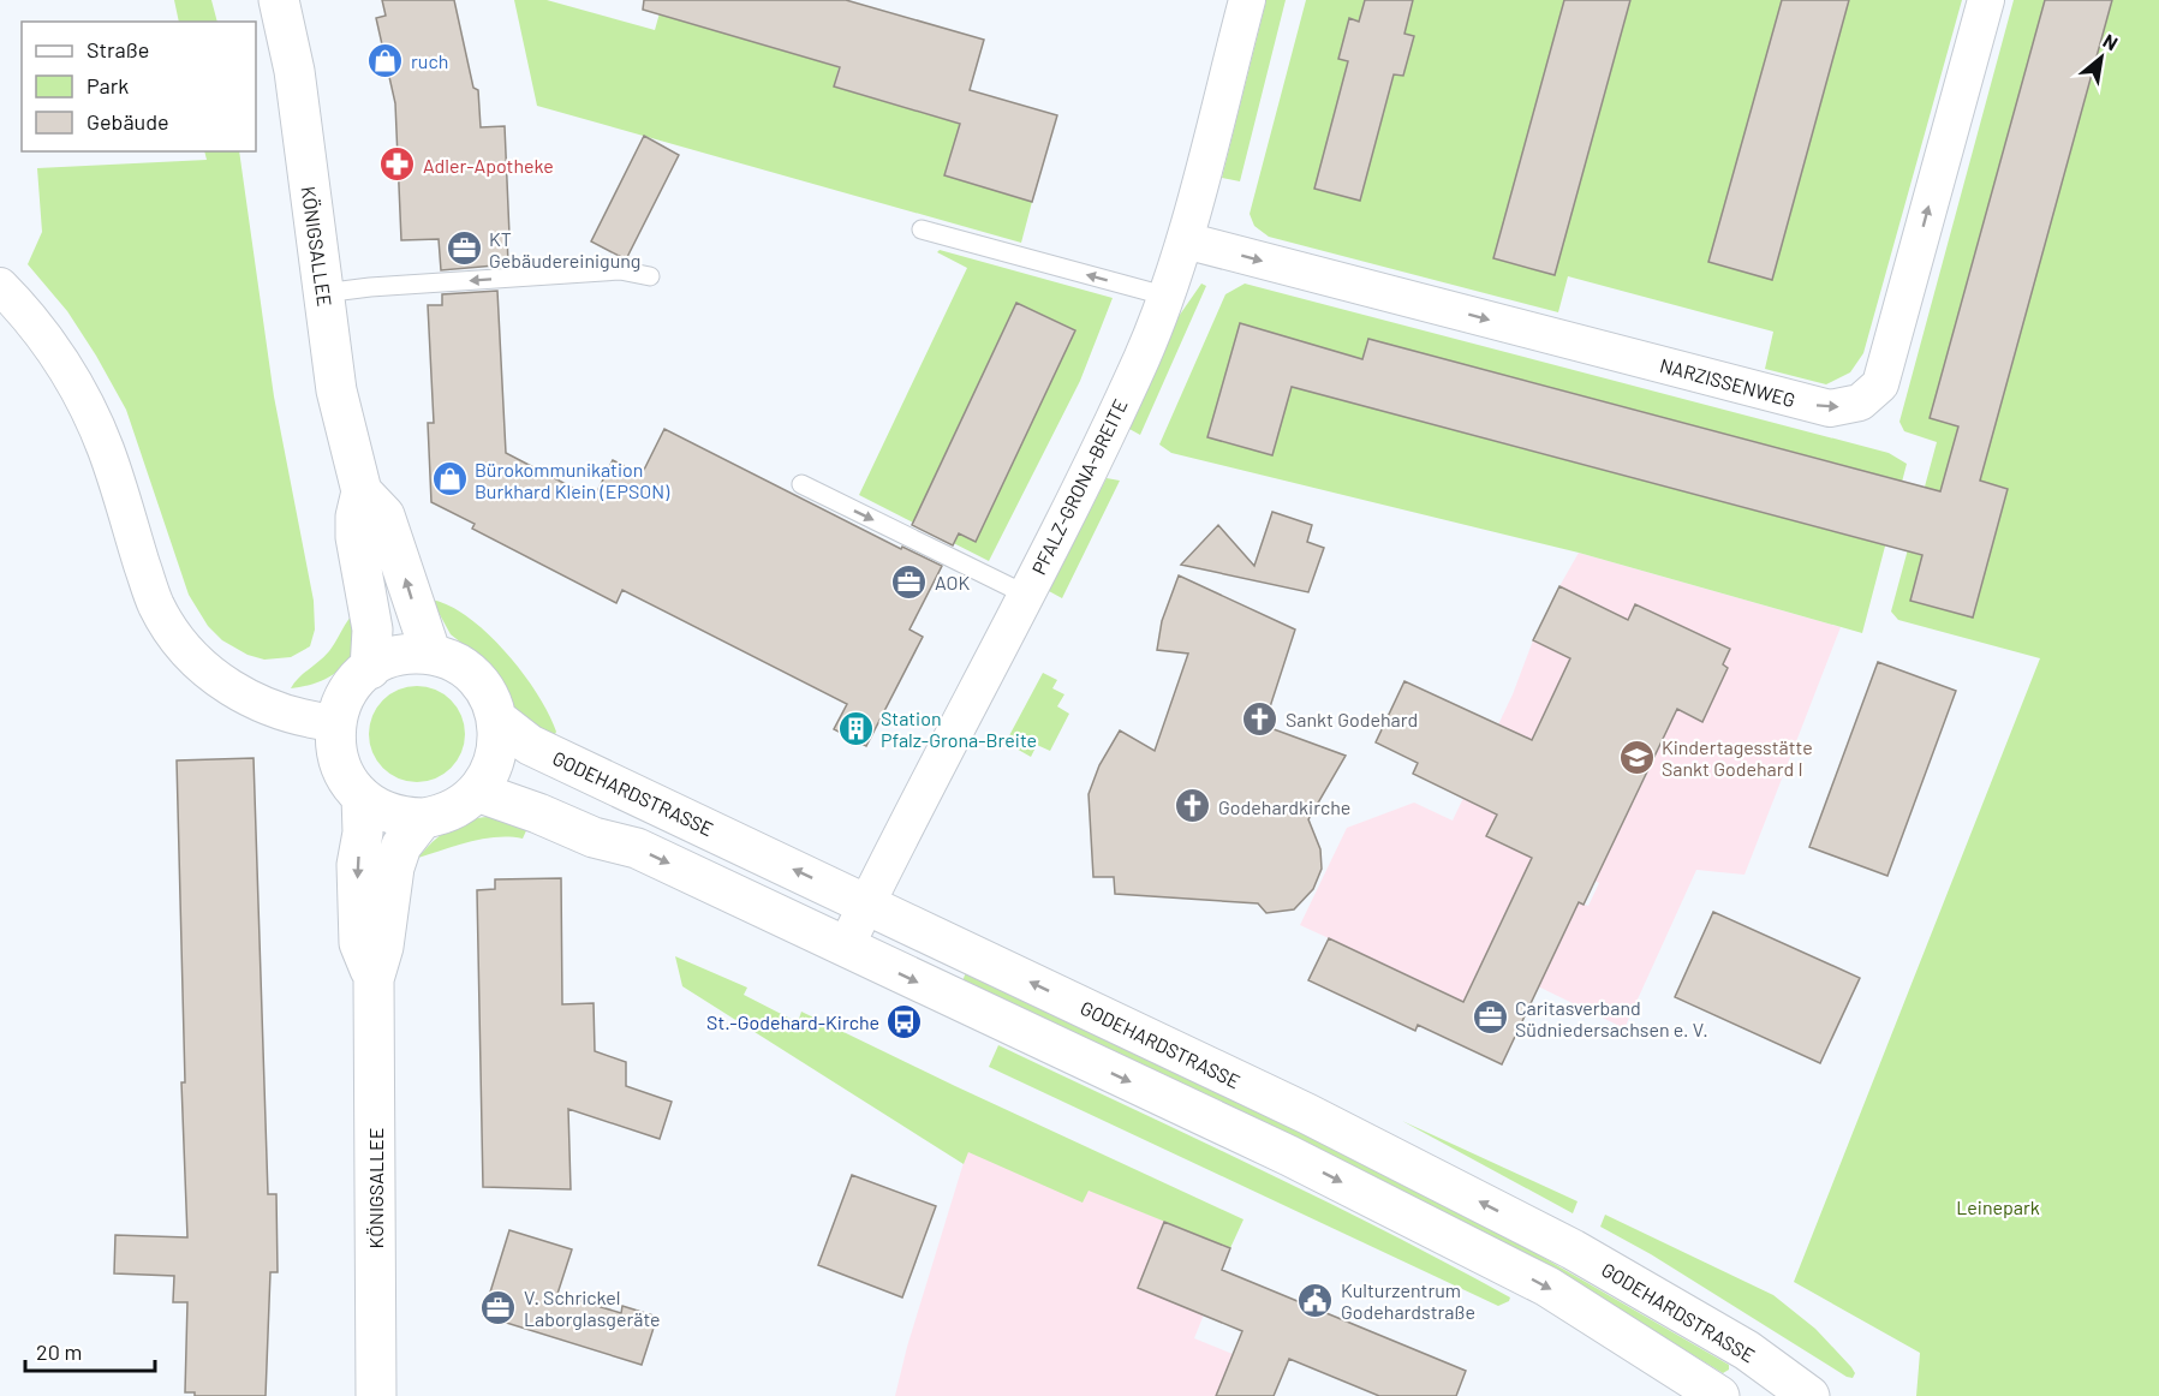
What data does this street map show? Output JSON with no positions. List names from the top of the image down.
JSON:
{
  "streets": {
    "street": [
      "KÖNIGSALLEE",
      "NARZISSENWEG",
      "PFALZ-GRONA-BREITE",
      "GODEHARDSTRASSE"
    ]
  },
  "crossings": [
    ["KÖNIGSALLEE", "GODEHARDSTRASSE"],
    ["NARZISSENWEG", "PFALZ-GRONA-BREITE"],
    ["PFALZ-GRONA-BREITE", "GODEHARDSTRASSE"]
  ],
  "parks": ["Leinepark"],
  "places": {
    "shop": ["ruch", "Bürokommunikation Burkhard Klein (EPSON)"],
    "pharmacy": ["Adler-Apotheke"],
    "office": [
      "KT Gebäudereinigung",
      "AOK",
      "Caritasverband Südniedersachsen e. V.",
      "V. Schrickel Laborglasgeräte"
    ],
    "church": ["Sankt Godehard", "Godehardkirche"],
    "building": ["Station Pfalz-Grona-Breite"],
    "school or university": ["Kindertagesstätte Sankt Godehard I"],
    "bus stop": ["St.-Godehard-Kirche"],
    "public building": ["Kulturzentrum Godehardstraße"]
  },
  "legend": ["Straße", "Park", "Gebäude"],
  "scale_bar": "20 m",
  "north": "top right"
}
